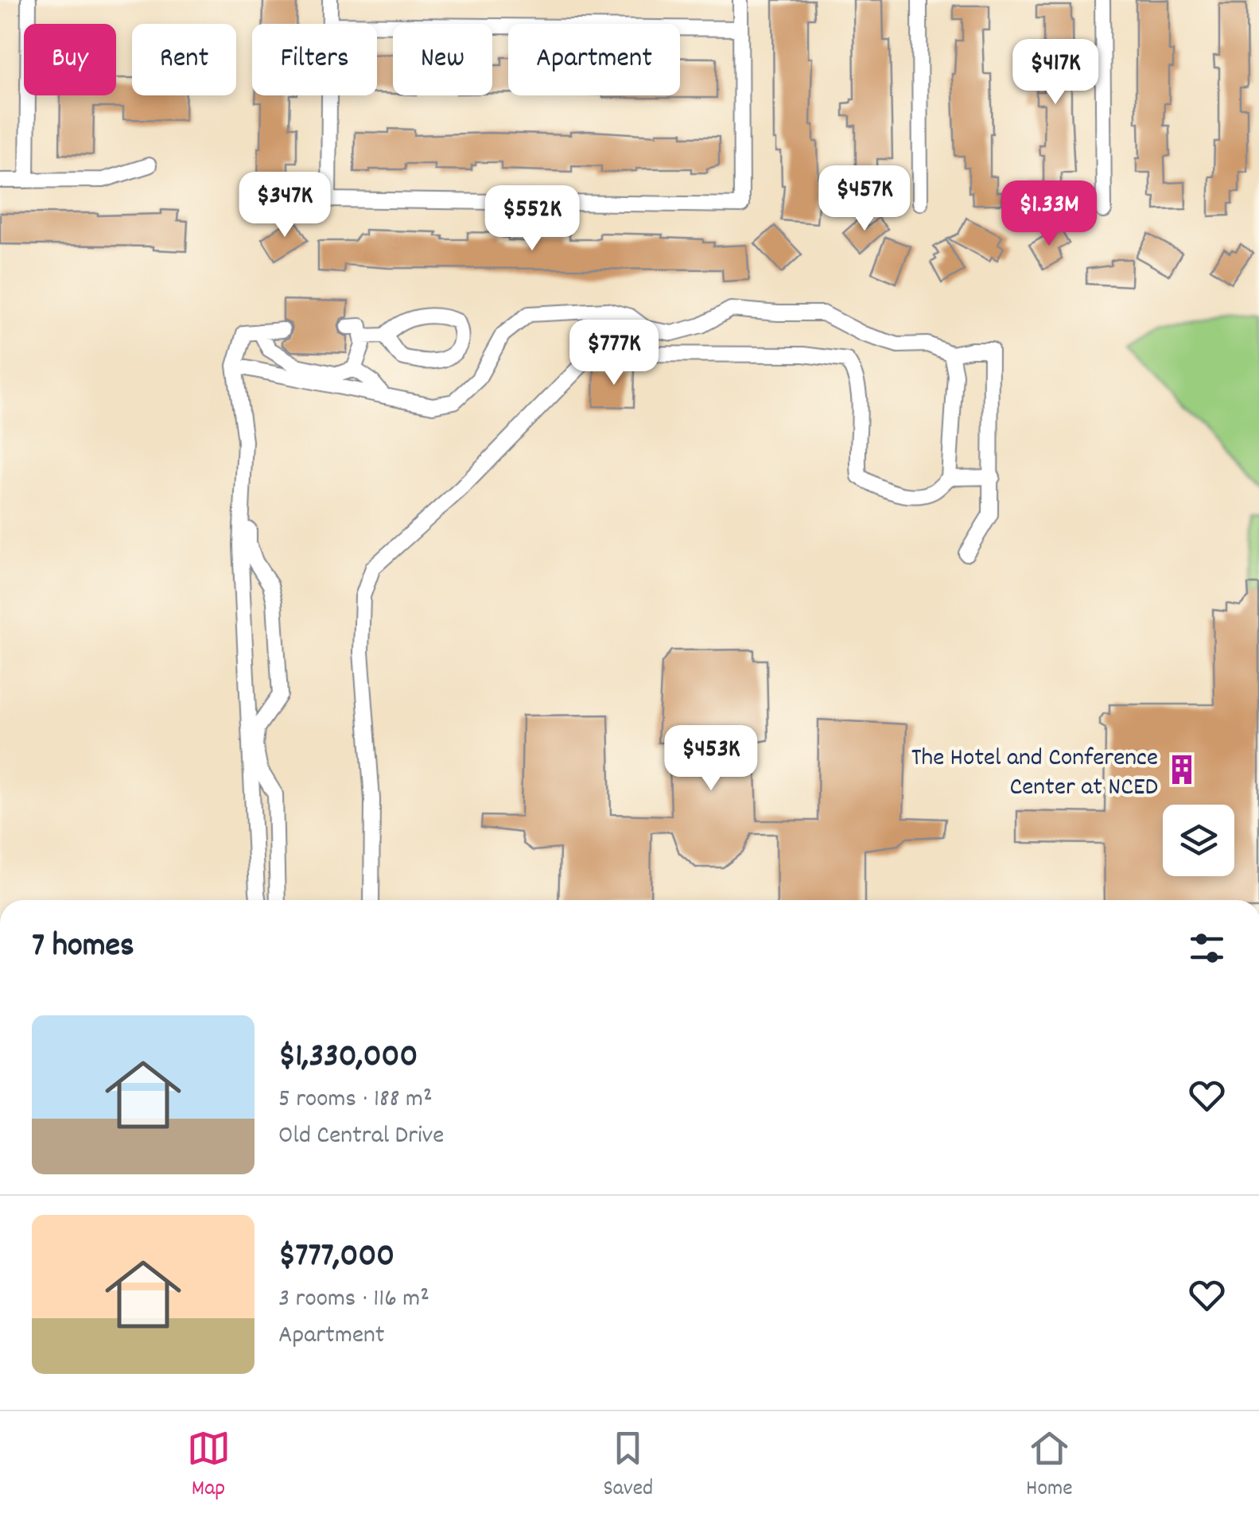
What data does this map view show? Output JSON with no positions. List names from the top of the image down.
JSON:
{
  "places": {
    "building": ["The Hotel and Conference Center at NCED"]
  },
  "page": {
    "chip": [
      "Buy",
      "Rent",
      "Filters",
      "New",
      "Apartment"
    ],
    "price": [
      "$417K",
      "$457K",
      "$347K",
      "$1.33M",
      "$552K",
      "$777K",
      "$453K"
    ],
    "heading": "7 homes",
    "list": [
      {
        "name": "$1,330,000",
        "note": "5 rooms · 188 m² · Old Central Drive"
      },
      {
        "name": "$777,000",
        "note": "3 rooms · 116 m² · Apartment"
      }
    ],
    "tabs": ["Map", "Saved", "Home"]
  }
}
